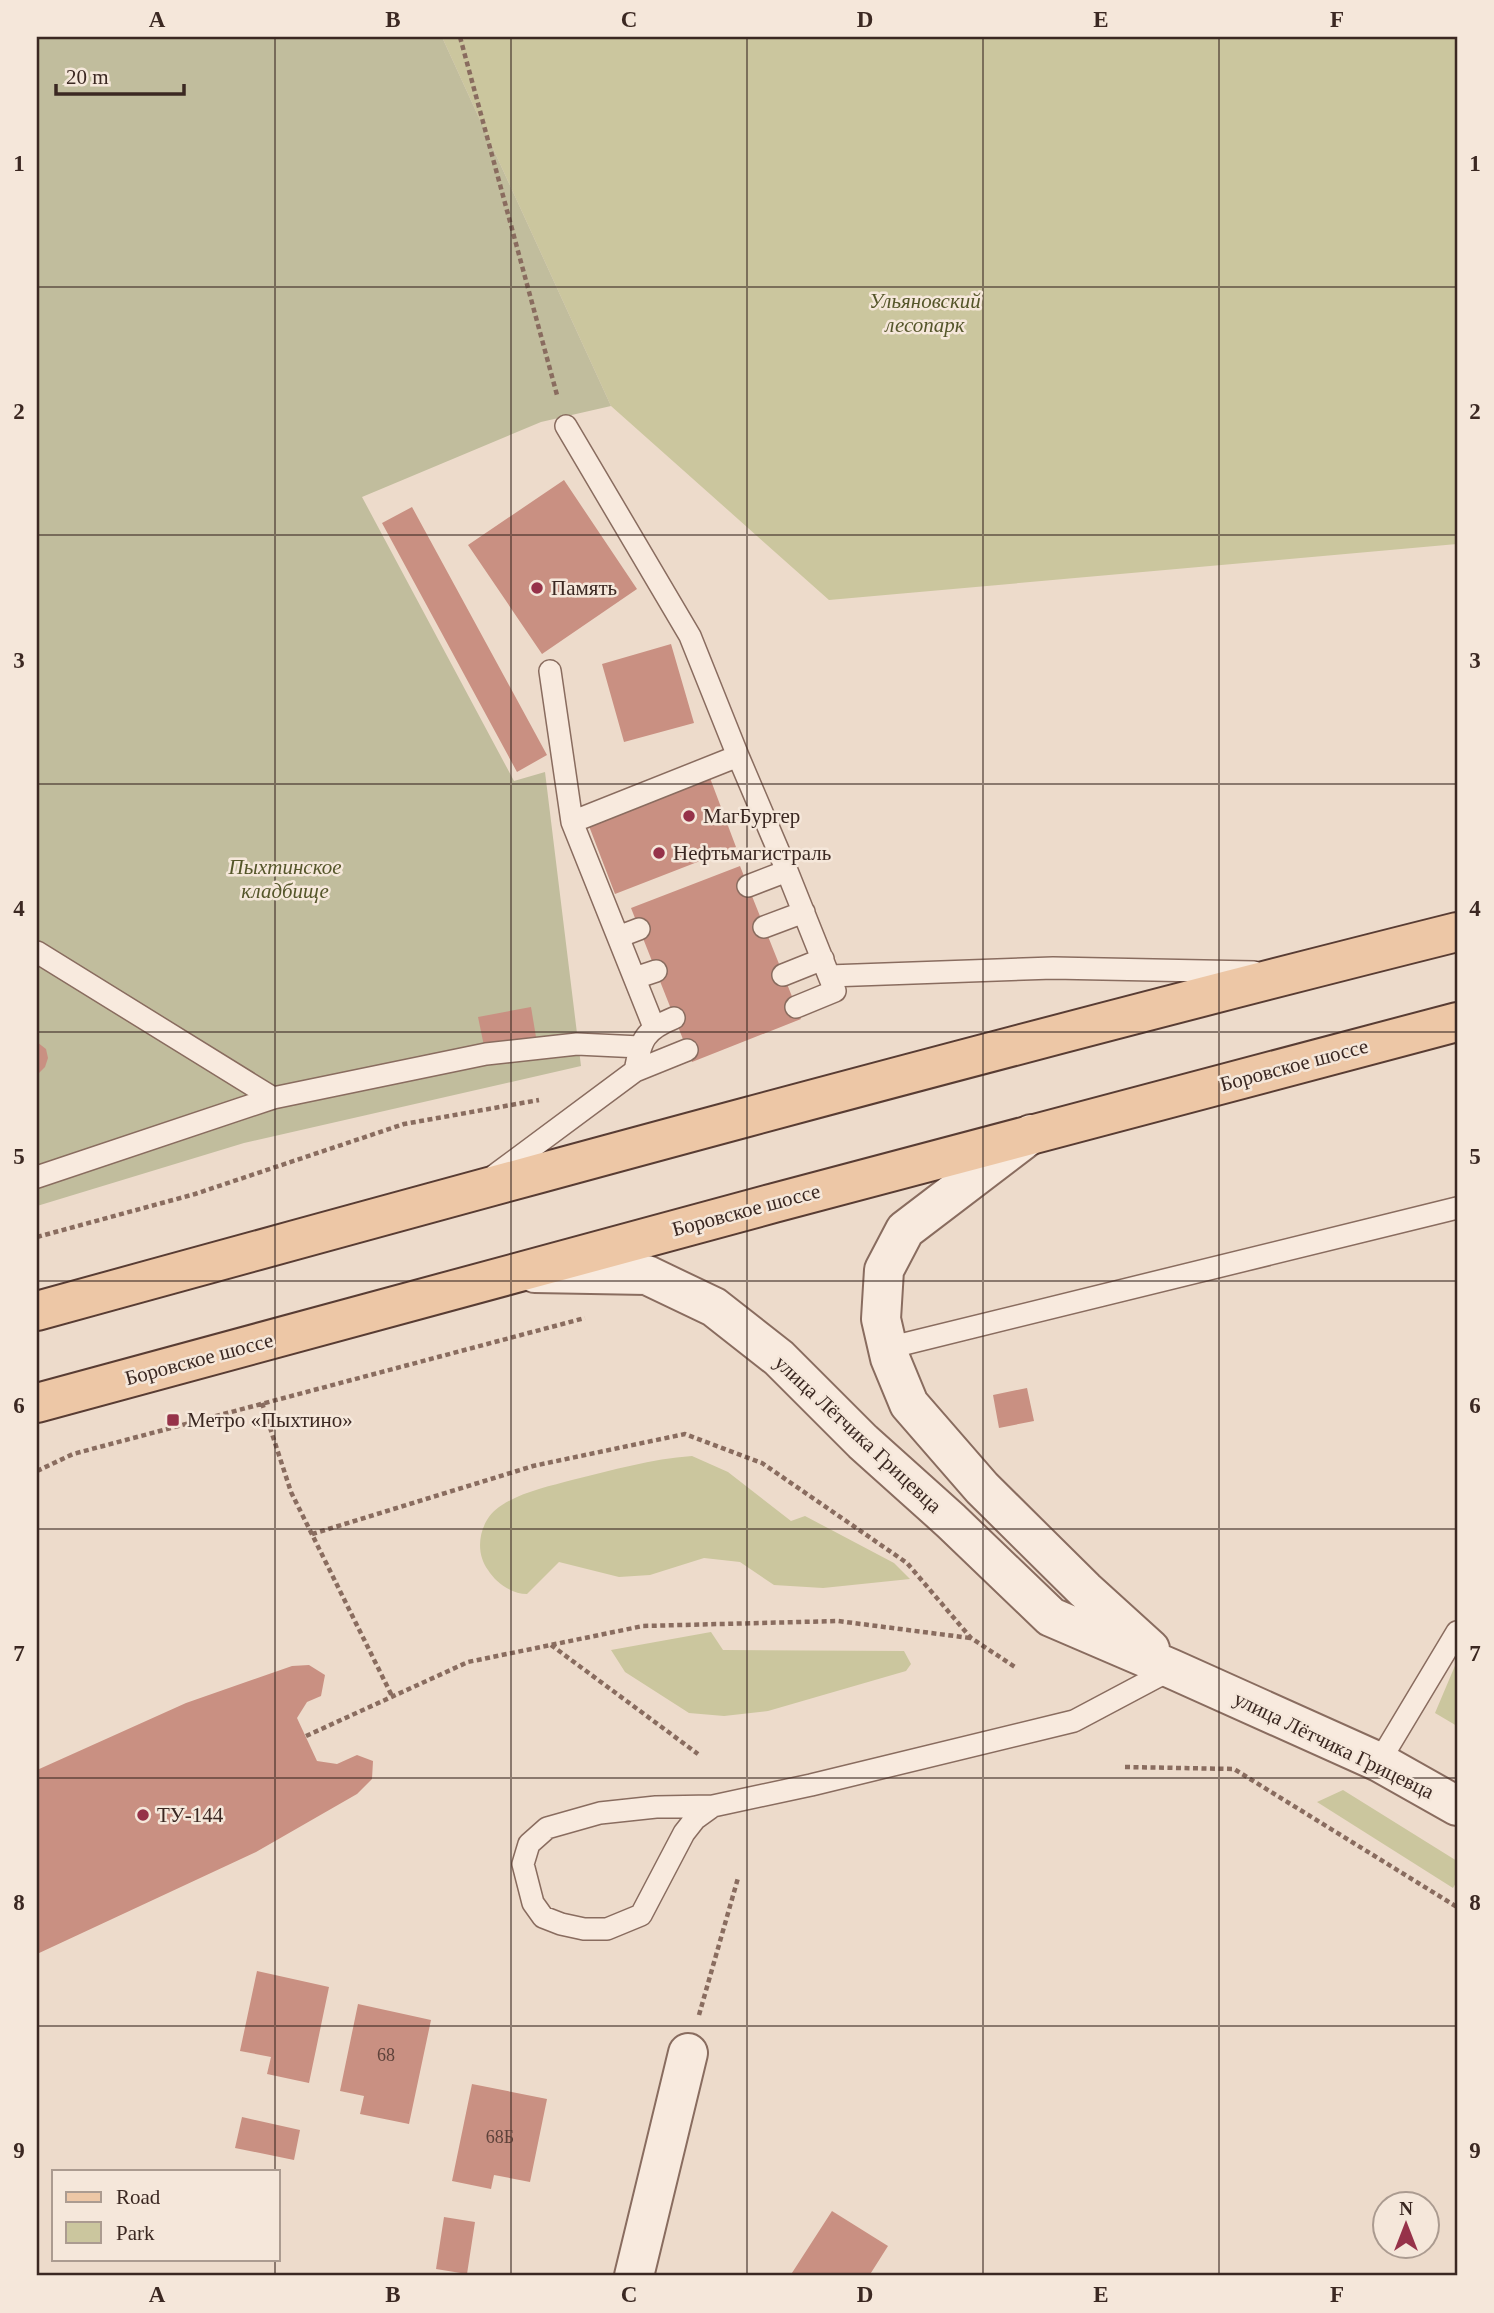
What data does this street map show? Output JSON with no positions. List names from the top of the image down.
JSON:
{
  "streets": {
    "main road": ["Боровское шоссе"],
    "street": ["улица Лётчика Грицевца"]
  },
  "crossings": [
    ["Боровское шоссе", "улица Лётчика Грицевца"]
  ],
  "parks": ["Ульяновский лесопарк", "Пыхтинское кладбище"],
  "places": {
    "other": [
      "Память",
      "МагБургер",
      "Нефтьмагистраль",
      "ТУ-144"
    ],
    "transit": ["Метро «Пыхтино»"]
  },
  "house_numbers": ["68", "68Б"],
  "legend": ["Road", "Park"],
  "scale_bar": "20 m",
  "north": "top",
  "grid": {
    "columns": [
      "A",
      "B",
      "C",
      "D",
      "E",
      "F"
    ],
    "rows": [
      "1",
      "2",
      "3",
      "4",
      "5",
      "6",
      "7",
      "8",
      "9"
    ]
  }
}
